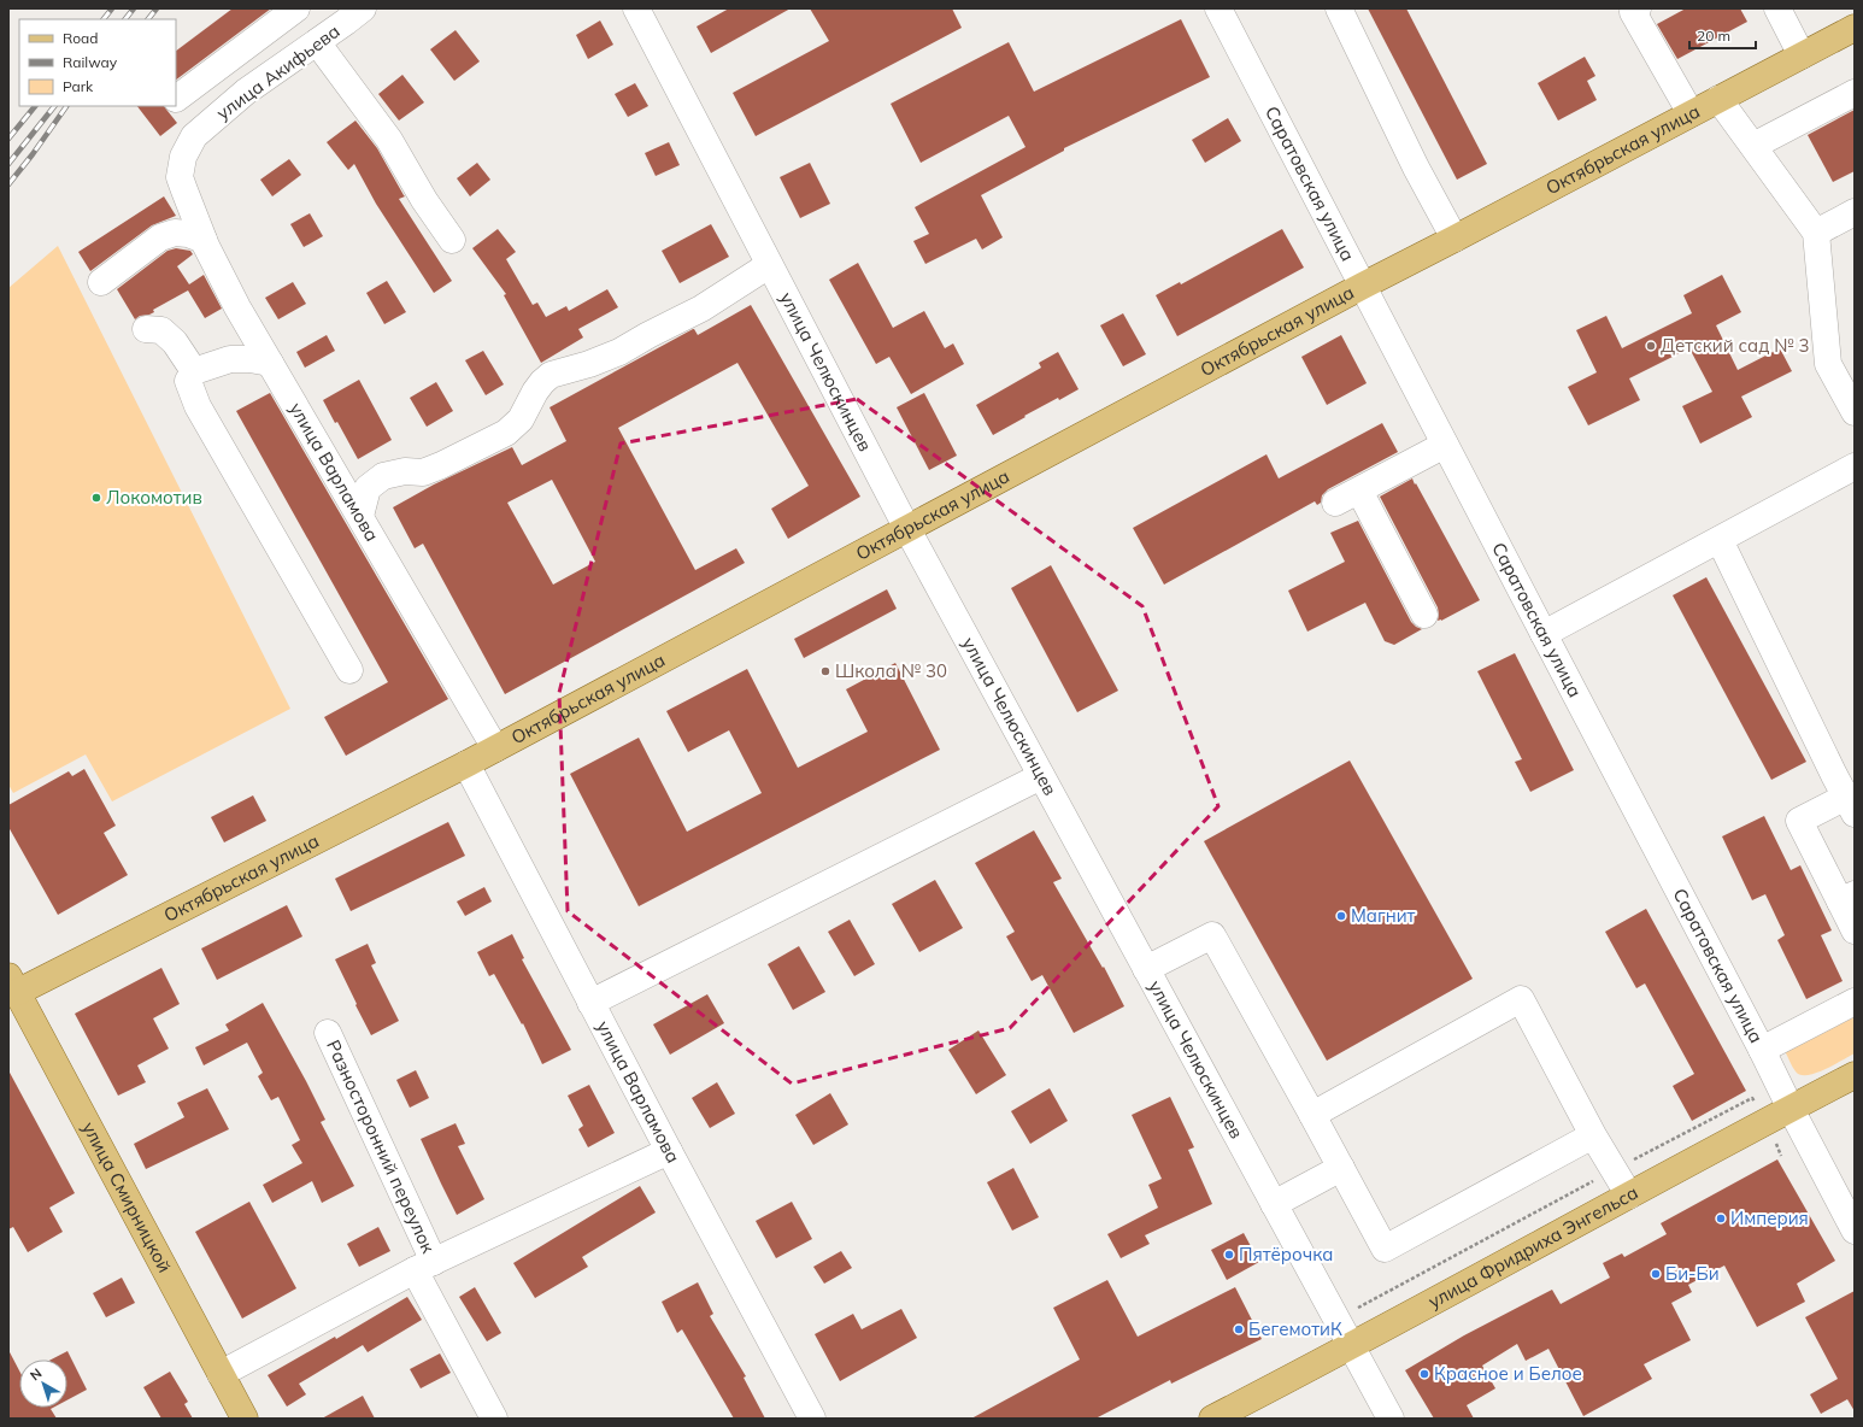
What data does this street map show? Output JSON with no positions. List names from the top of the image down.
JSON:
{
  "streets": {
    "main road": ["Октябрьская улица", "улица Смирницкой", "улица Фридриха Энгельса"],
    "street": [
      "улица Акифьева",
      "Саратовская улица",
      "улица Челюскинцев",
      "улица Варламова",
      "Разносторонний переулок"
    ]
  },
  "crossings": [
    ["улица Акифьева", "улица Варламова"],
    ["Октябрьская улица", "Саратовская улица"],
    ["Октябрьская улица", "улица Челюскинцев"],
    ["Октябрьская улица", "улица Варламова"],
    ["Октябрьская улица", "улица Смирницкой"],
    ["Саратовская улица", "улица Фридриха Энгельса"],
    ["улица Челюскинцев", "улица Фридриха Энгельса"]
  ],
  "places": [
    "Детский сад № 3",
    "Локомотив",
    "Школа № 30",
    "Магнит",
    "Империя",
    "Пятёрочка",
    "Би-Би",
    "БегемотиК",
    "Красное и Белое"
  ],
  "legend": ["Road", "Railway", "Park"],
  "scale_bar": "20 m",
  "north": "top left"
}
